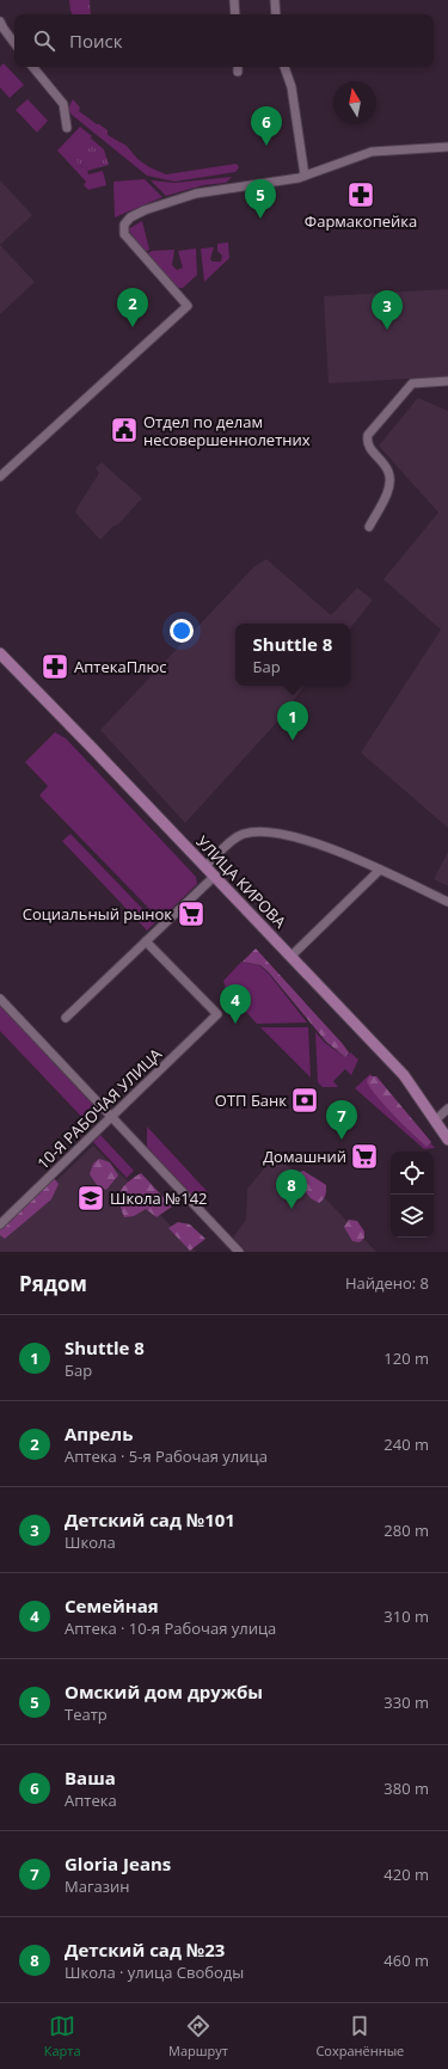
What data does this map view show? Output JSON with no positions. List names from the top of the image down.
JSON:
{
  "streets": {
    "main road": ["УЛИЦА КИРОВА"],
    "street": ["10-Я РАБОЧАЯ УЛИЦА"]
  },
  "places": {
    "pharmacy": ["Фармакопейка", "АптекаПлюс"],
    "public building": ["Отдел по делам несовершеннолетних"],
    "supermarket": ["Социальный рынок", "Домашний"],
    "bank": ["ОТП Банк"],
    "school or university": ["Школа №142"]
  },
  "north": "top",
  "page": {
    "search": "Поиск",
    "pins": [
      "6",
      "5",
      "2",
      "3",
      "1",
      "4",
      "7",
      "8"
    ],
    "popup": ["Shuttle 8", "Бар"],
    "heading": ["Рядом", "Найдено: 8"],
    "list": [
      {
        "mark": "1",
        "name": "Shuttle 8",
        "note": "Бар",
        "value": "120 m"
      },
      {
        "mark": "2",
        "name": "Апрель",
        "note": "Аптека · 5-я Рабочая улица",
        "value": "240 m"
      },
      {
        "mark": "3",
        "name": "Детский сад №101",
        "note": "Школа",
        "value": "280 m"
      },
      {
        "mark": "4",
        "name": "Семейная",
        "note": "Аптека · 10-я Рабочая улица",
        "value": "310 m"
      },
      {
        "mark": "5",
        "name": "Омский дом дружбы",
        "note": "Театр",
        "value": "330 m"
      },
      {
        "mark": "6",
        "name": "Ваша",
        "note": "Аптека",
        "value": "380 m"
      },
      {
        "mark": "7",
        "name": "Gloria Jeans",
        "note": "Магазин",
        "value": "420 m"
      },
      {
        "mark": "8",
        "name": "Детский сад №23",
        "note": "Школа · улица Свободы",
        "value": "460 m"
      }
    ],
    "nav": ["Карта", "Маршрут", "Сохранённые"]
  }
}
